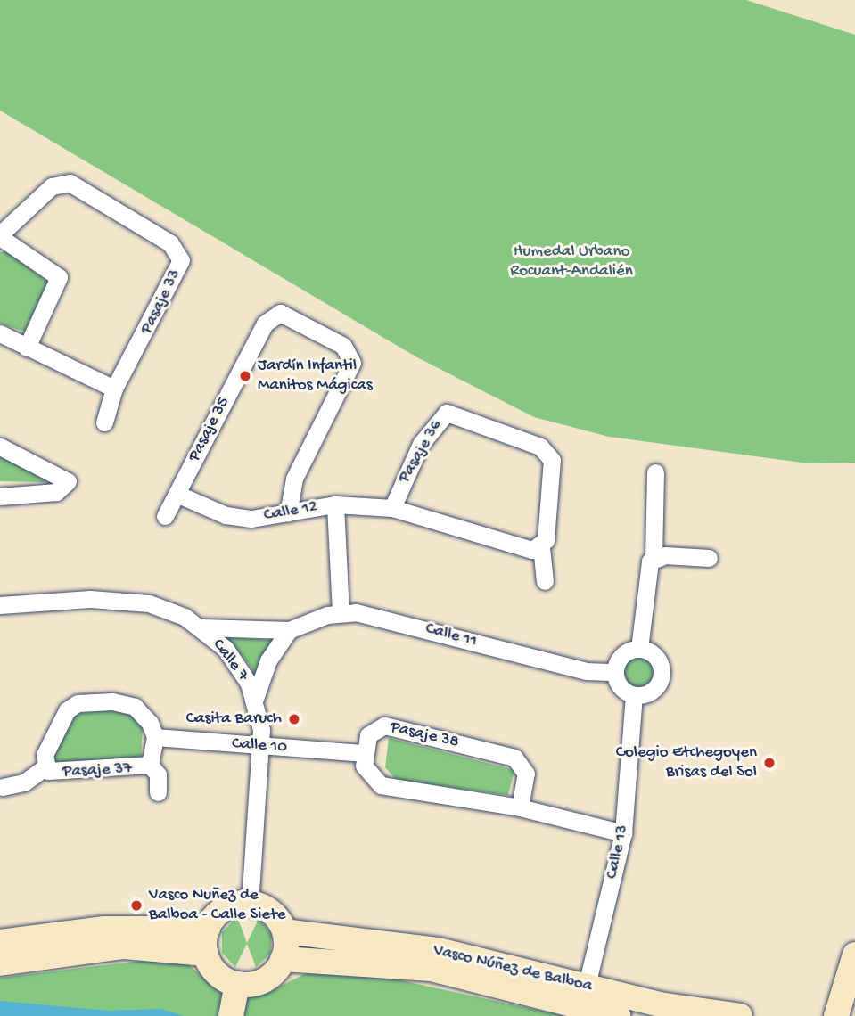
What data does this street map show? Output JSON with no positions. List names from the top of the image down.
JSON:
{
  "streets": {
    "street": [
      "Pasaje 33",
      "Pasaje 35",
      "Pasaje 36",
      "Calle 12",
      "Calle 11",
      "Calle 7",
      "Pasaje 38",
      "Calle 10",
      "Pasaje 37",
      "Calle 13",
      "Vasco Núñez de Balboa"
    ]
  },
  "crossings": [
    ["Pasaje 35", "Calle 12"],
    ["Pasaje 36", "Calle 12"],
    ["Calle 12", "Calle 11"],
    ["Calle 11", "Calle 7"],
    ["Calle 11", "Calle 13"],
    ["Calle 7", "Calle 10"],
    ["Calle 7", "Vasco Núñez de Balboa"],
    ["Pasaje 38", "Calle 10"],
    ["Calle 10", "Pasaje 37"],
    ["Calle 13", "Vasco Núñez de Balboa"]
  ],
  "parks": ["Humedal Urbano Rocuant-Andalién"],
  "places": [
    "Jardín Infantil Manitos Mágicas",
    "Casita Baruch",
    "Colegio Etchegoyen Brisas del Sol",
    "Vasco Nuñez de Balboa - Calle Siete"
  ]
}
